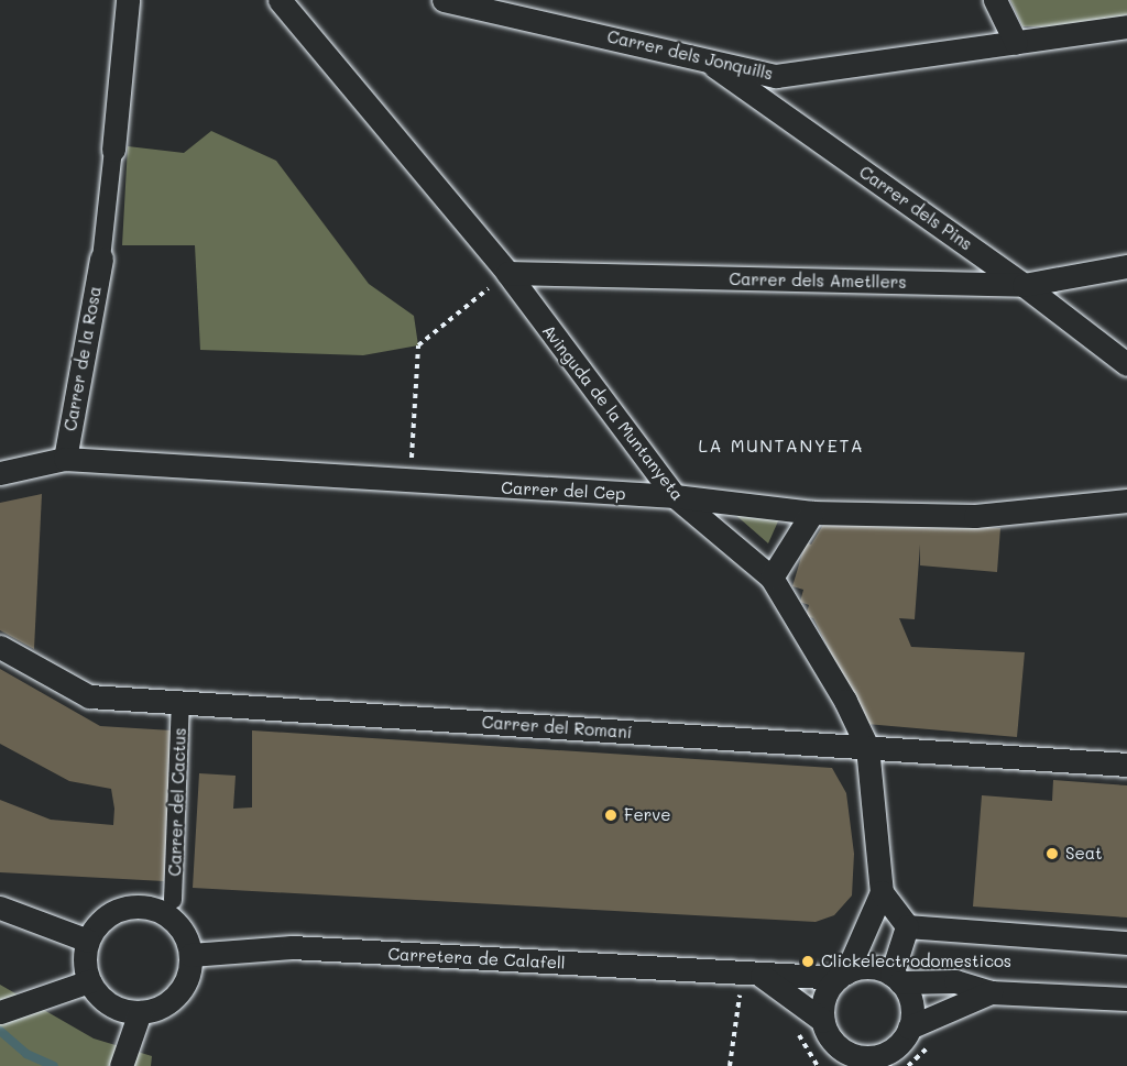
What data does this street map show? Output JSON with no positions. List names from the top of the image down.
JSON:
{
  "streets": {
    "street": [
      "Carrer dels Jonquills",
      "Carrer dels Pins",
      "Carrer dels Ametllers",
      "Carrer de la Rosa",
      "Avinguda de la Muntanyeta",
      "Carrer del Cep",
      "Carrer del Romaní",
      "Carrer del Cactus",
      "Carretera de Calafell"
    ]
  },
  "crossings": [
    ["Carrer dels Jonquills", "Carrer dels Pins"],
    ["Carrer dels Pins", "Carrer dels Ametllers"],
    ["Carrer dels Ametllers", "Avinguda de la Muntanyeta"],
    ["Carrer de la Rosa", "Carrer del Cep"],
    ["Avinguda de la Muntanyeta", "Carrer del Cep"],
    ["Avinguda de la Muntanyeta", "Carrer del Romaní"],
    ["Avinguda de la Muntanyeta", "Carretera de Calafell"],
    ["Carrer del Romaní", "Carrer del Cactus"]
  ],
  "districts": ["LA MUNTANYETA"],
  "places": ["Ferve", "Seat", "Clickelectrodomesticos"]
}
